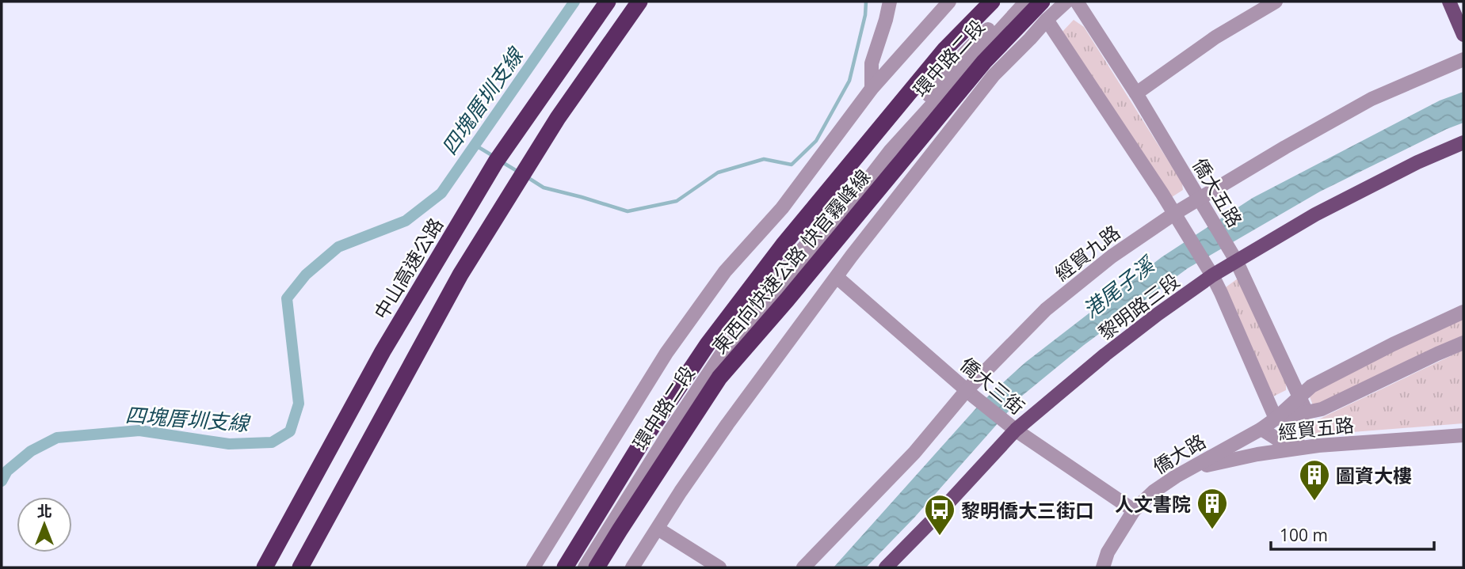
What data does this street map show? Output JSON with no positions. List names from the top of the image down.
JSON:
{
  "streets": {
    "highway": ["東西向快速公路 快官霧峰線", "中山高速公路"],
    "main road": ["黎明路三段"],
    "street": [
      "環中路二段",
      "僑大五路",
      "經貿九路",
      "僑大三街",
      "經貿五路",
      "僑大路"
    ]
  },
  "crossings": [
    ["僑大五路", "經貿九路"],
    ["僑大五路", "黎明路三段"],
    ["僑大五路", "僑大路"],
    ["經貿九路", "僑大三街"],
    ["黎明路三段", "僑大三街"],
    ["僑大三街", "僑大路"],
    ["經貿五路", "僑大路"]
  ],
  "water": ["四塊厝圳支線", "港尾子溪"],
  "places": {
    "building": ["圖資大樓", "人文書院"],
    "bus stop": ["黎明僑大三街口"]
  },
  "scale_bar": "100 m",
  "north": "top"
}
